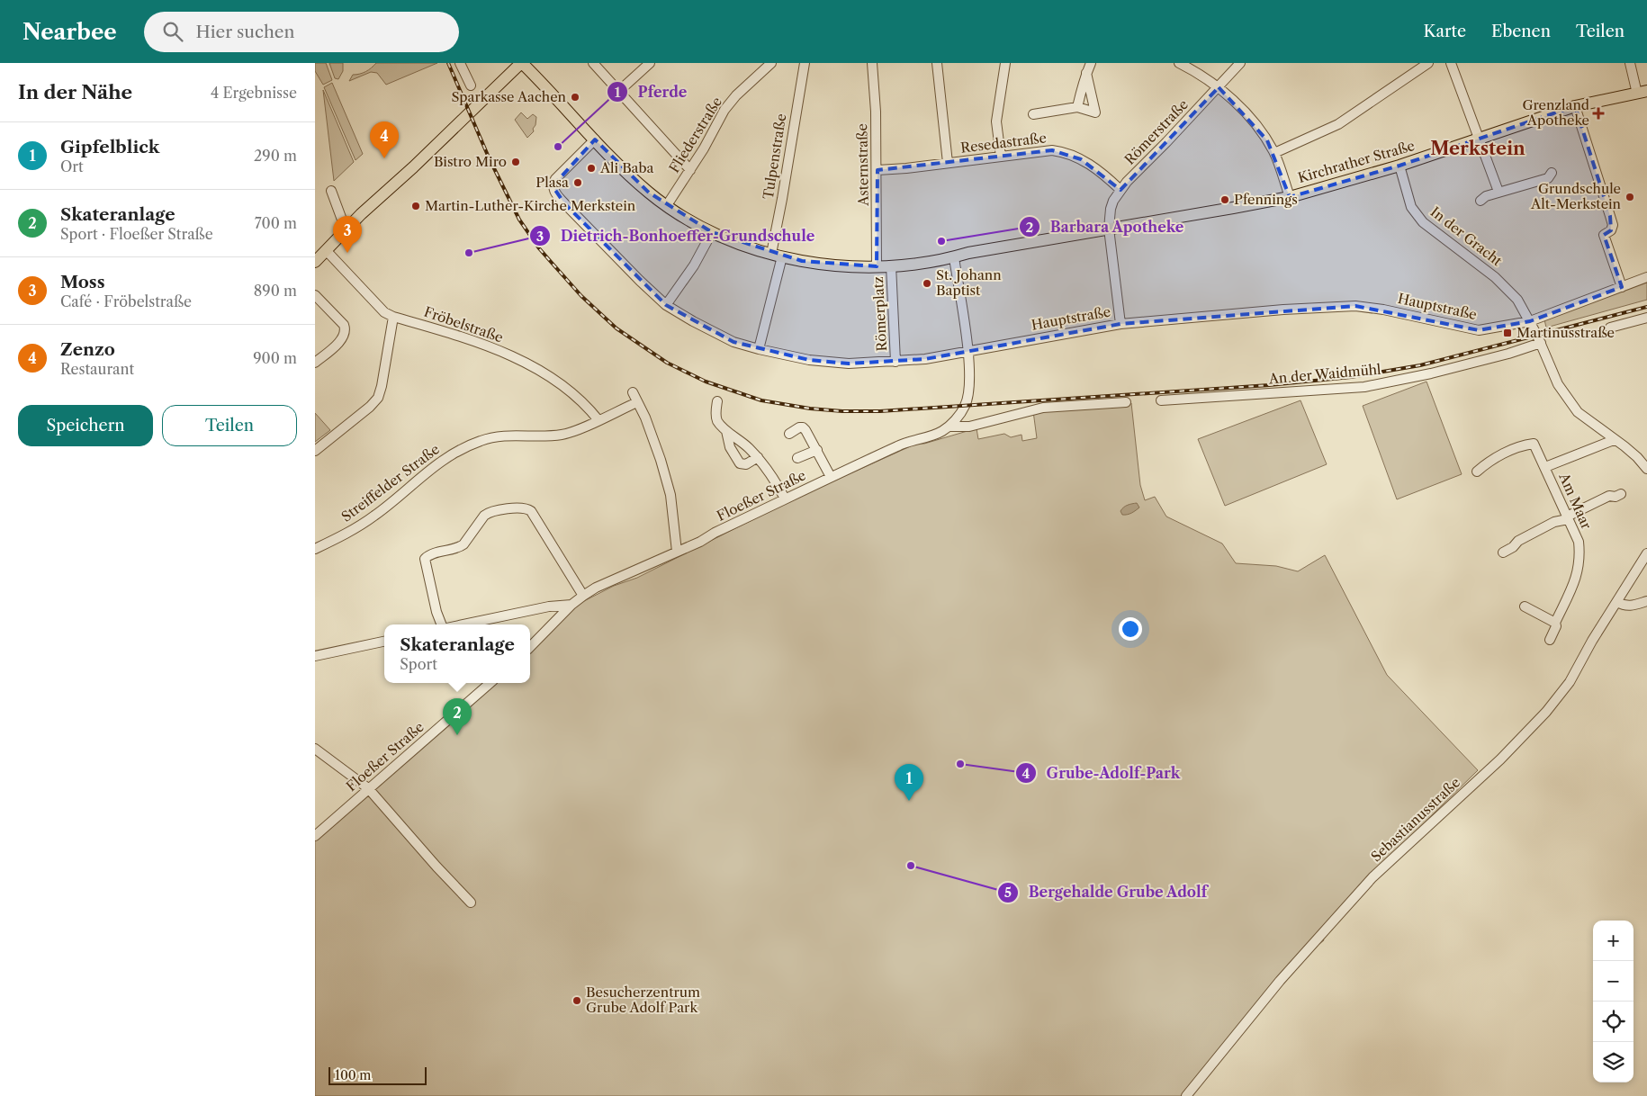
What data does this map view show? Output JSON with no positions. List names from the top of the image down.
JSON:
{
  "streets": {
    "main road": ["Kirchrather Straße"],
    "street": [
      "Römerstraße",
      "Fliederstraße",
      "Resedastraße",
      "Tulpenstraße",
      "Asternstraße",
      "In der Gracht",
      "Hauptstraße",
      "Römerplatz",
      "Fröbelstraße",
      "An der Waidmühl",
      "Streiffelder Straße",
      "Floeßer Straße",
      "Am Maar",
      "Sebastianusstraße"
    ]
  },
  "crossings": [
    ["Römerstraße", "Resedastraße"],
    ["Römerstraße", "Kirchrather Straße"],
    ["Römerstraße", "Hauptstraße"],
    ["Fliederstraße", "Kirchrather Straße"],
    ["Resedastraße", "Asternstraße"],
    ["Tulpenstraße", "Kirchrather Straße"],
    ["Tulpenstraße", "Hauptstraße"],
    ["Kirchrather Straße", "Asternstraße"],
    ["Kirchrather Straße", "In der Gracht"],
    ["Kirchrather Straße", "Hauptstraße"],
    ["Kirchrather Straße", "Römerplatz"],
    ["In der Gracht", "Hauptstraße"],
    ["Hauptstraße", "Römerplatz"],
    ["Hauptstraße", "Floeßer Straße"],
    ["Fröbelstraße", "Streiffelder Straße"]
  ],
  "districts": ["Merkstein"],
  "places": {
    "other": [
      "Sparkasse Aachen",
      "Pferde",
      "Bistro Miro",
      "Ali Baba",
      "Plasa",
      "Grundschule Alt-Merkstein",
      "Pfennings",
      "Martin-Luther-Kirche Merkstein",
      "Barbara Apotheke",
      "Dietrich-Bonhoeffer-Grundschule",
      "St. Johann Baptist",
      "Grube-Adolf-Park",
      "Bergehalde Grube Adolf",
      "Besucherzentrum Grube Adolf Park"
    ],
    "health": ["Grenzland Apotheke"],
    "transit": ["Martinusstraße"]
  },
  "scale_bar": "100 m",
  "page": {
    "header": "Nearbee",
    "search": "Hier suchen",
    "nav": ["Karte", "Ebenen", "Teilen"],
    "heading": ["In der Nähe", "4 Ergebnisse"],
    "list": [
      {
        "mark": "1",
        "name": "Gipfelblick",
        "note": "Ort",
        "value": "290 m"
      },
      {
        "mark": "2",
        "name": "Skateranlage",
        "note": "Sport · Floeßer Straße",
        "value": "700 m"
      },
      {
        "mark": "3",
        "name": "Moss",
        "note": "Café · Fröbelstraße",
        "value": "890 m"
      },
      {
        "mark": "4",
        "name": "Zenzo",
        "note": "Restaurant",
        "value": "900 m"
      }
    ],
    "pins": [
      "4",
      "3",
      "2",
      "1"
    ],
    "buttons": ["Speichern", "Teilen"],
    "popup": ["Skateranlage", "Sport"],
    "map_buttons": ["+", "−"],
    "scale": "100 m"
  }
}
